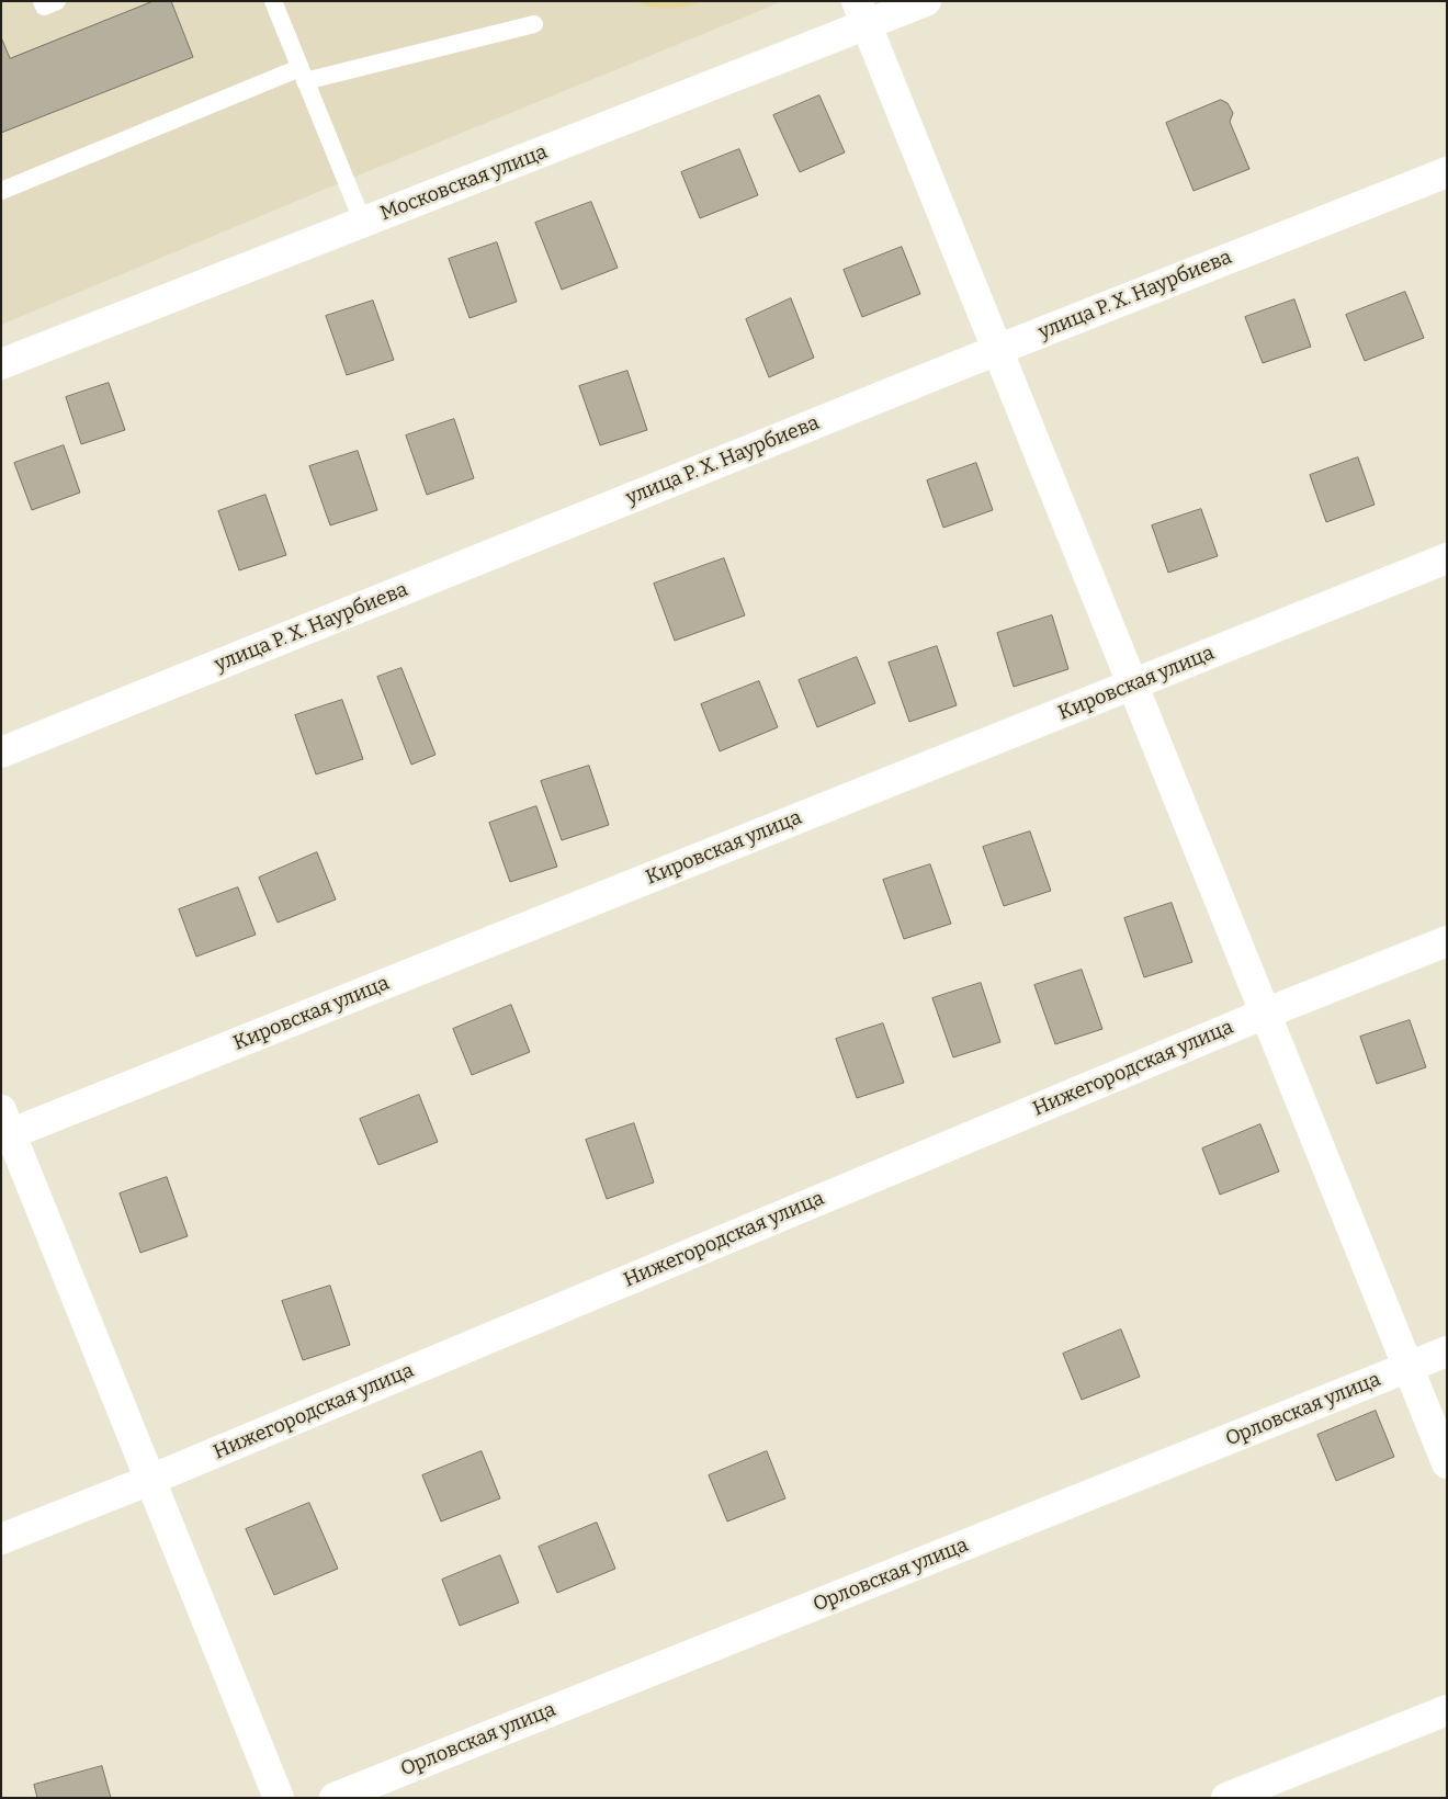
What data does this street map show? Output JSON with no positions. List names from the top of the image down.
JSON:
{
  "streets": {
    "street": [
      "Московская улица",
      "улица Р. Х. Наурбиева",
      "Кировская улица",
      "Нижегородская улица",
      "Орловская улица"
    ]
  }
}
